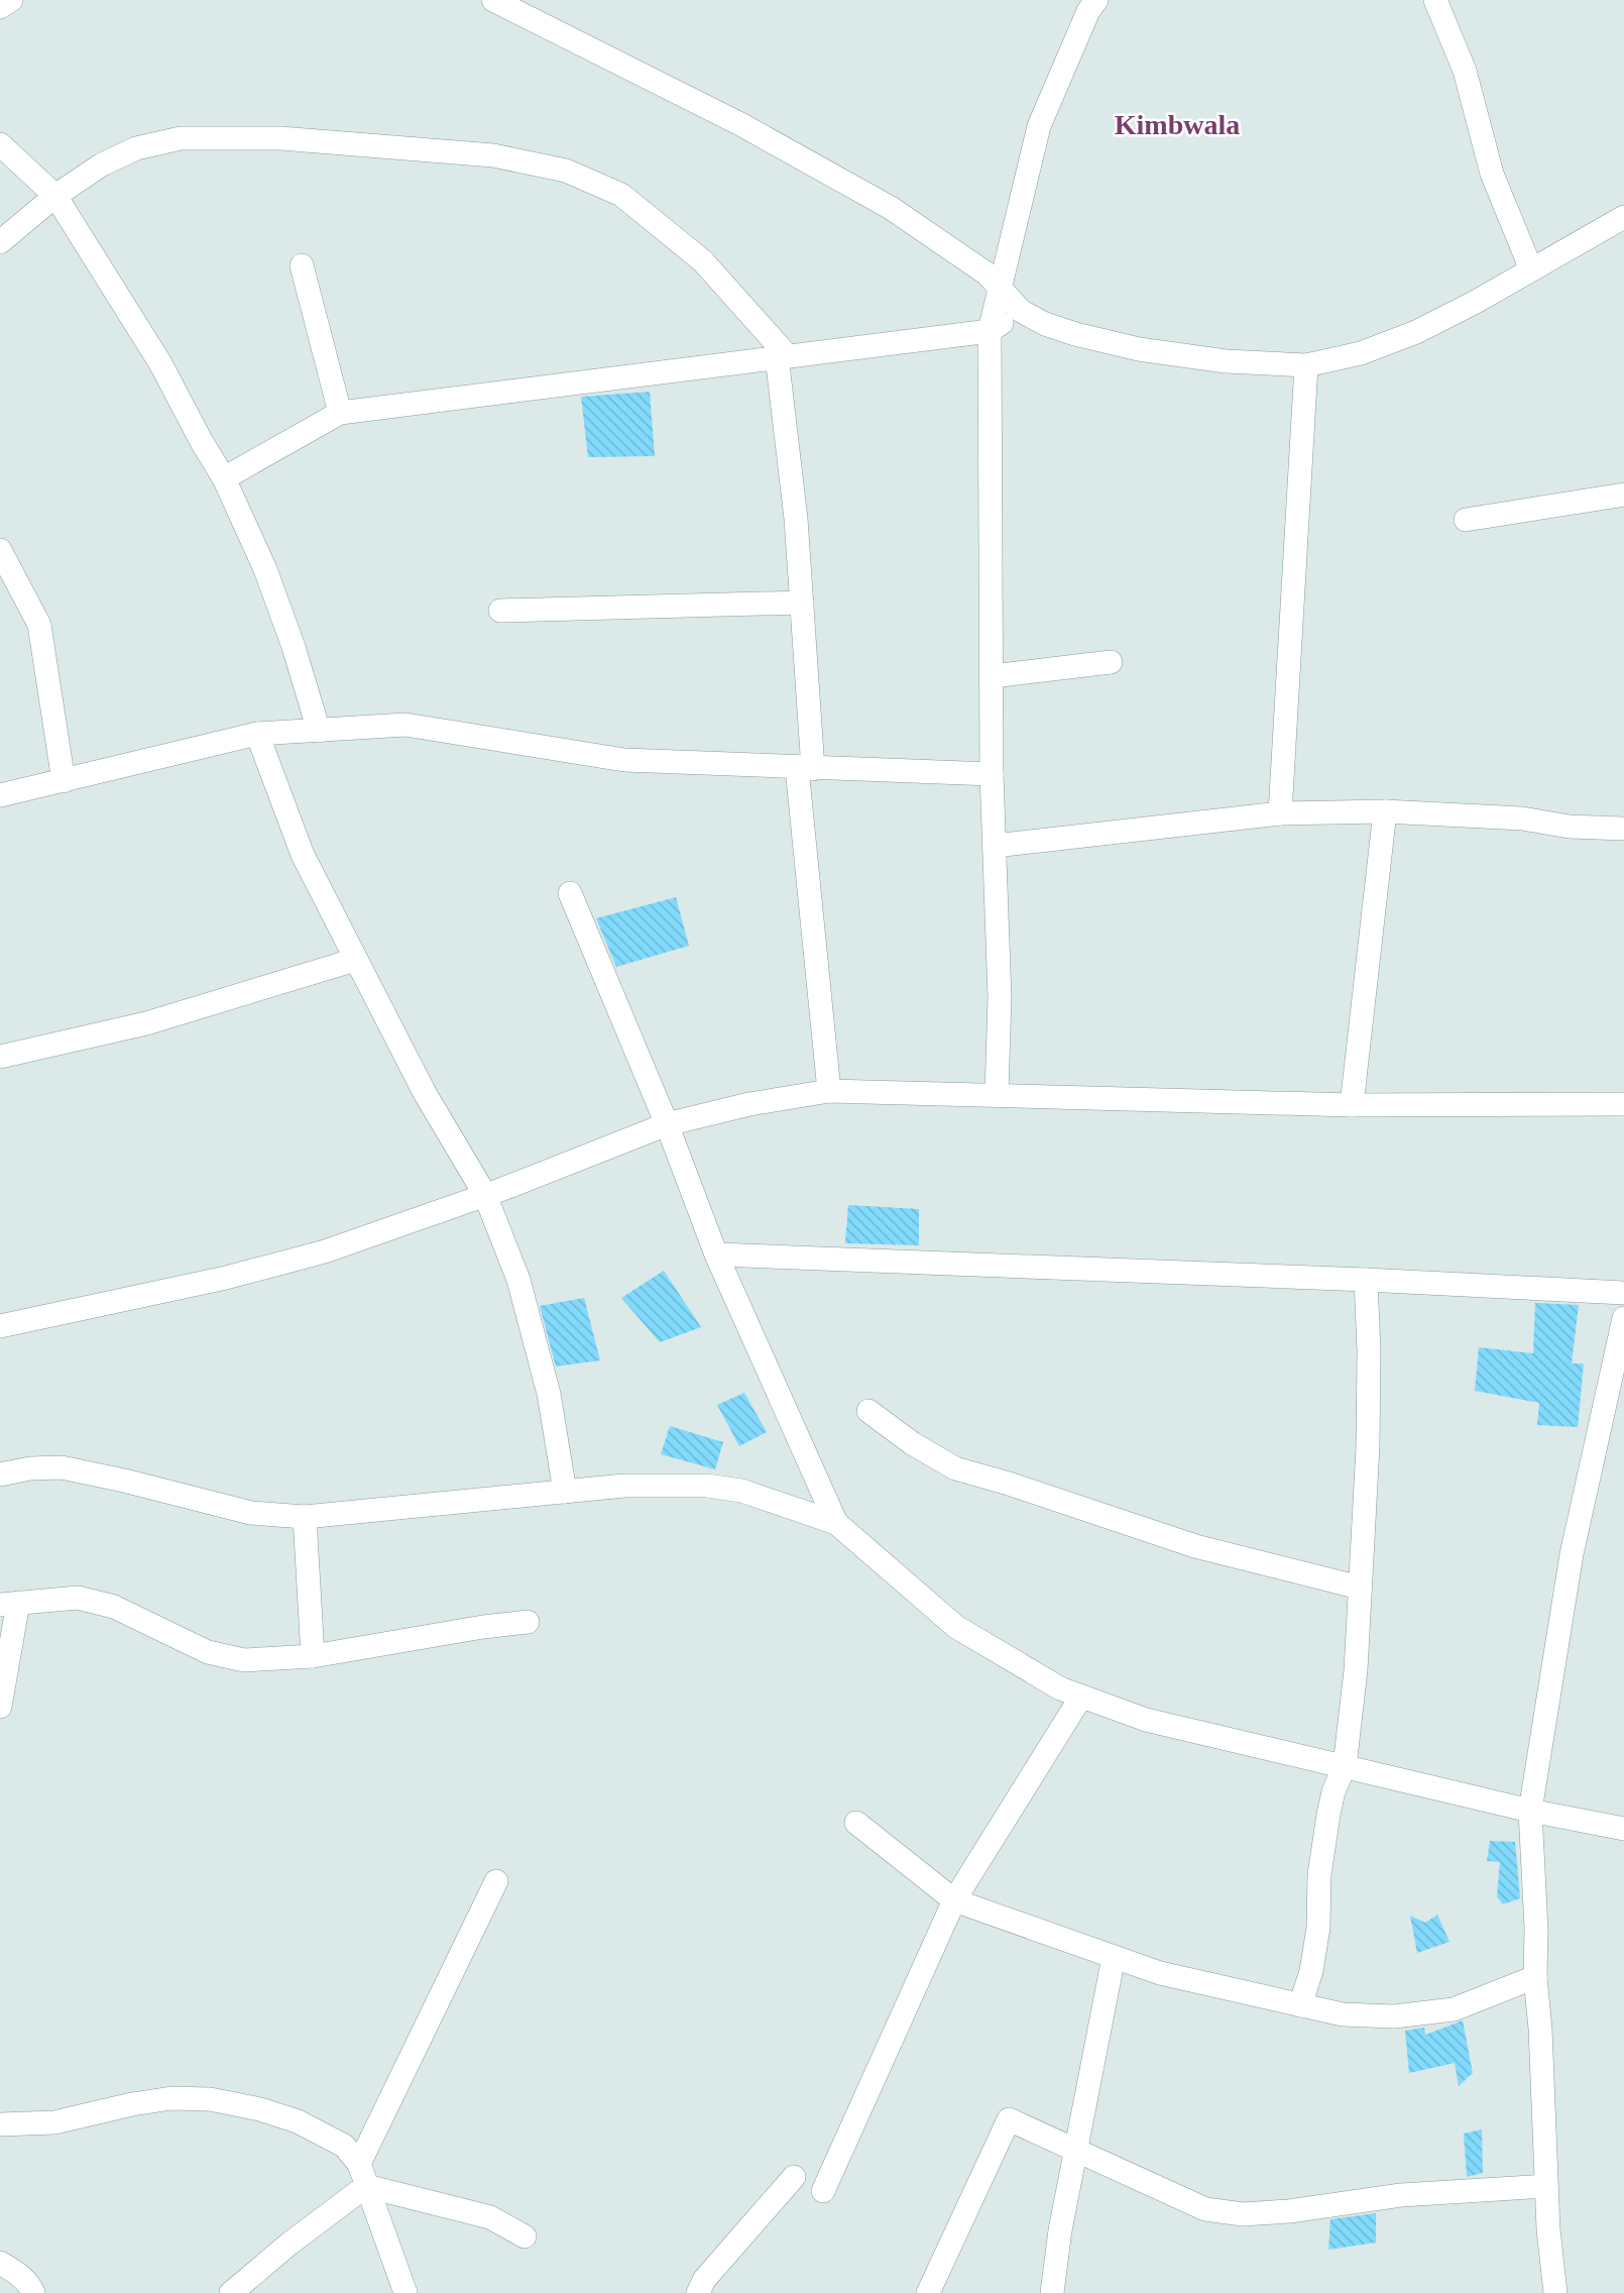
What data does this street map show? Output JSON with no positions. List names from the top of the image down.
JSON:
{
  "districts": ["Kimbwala"]
}
